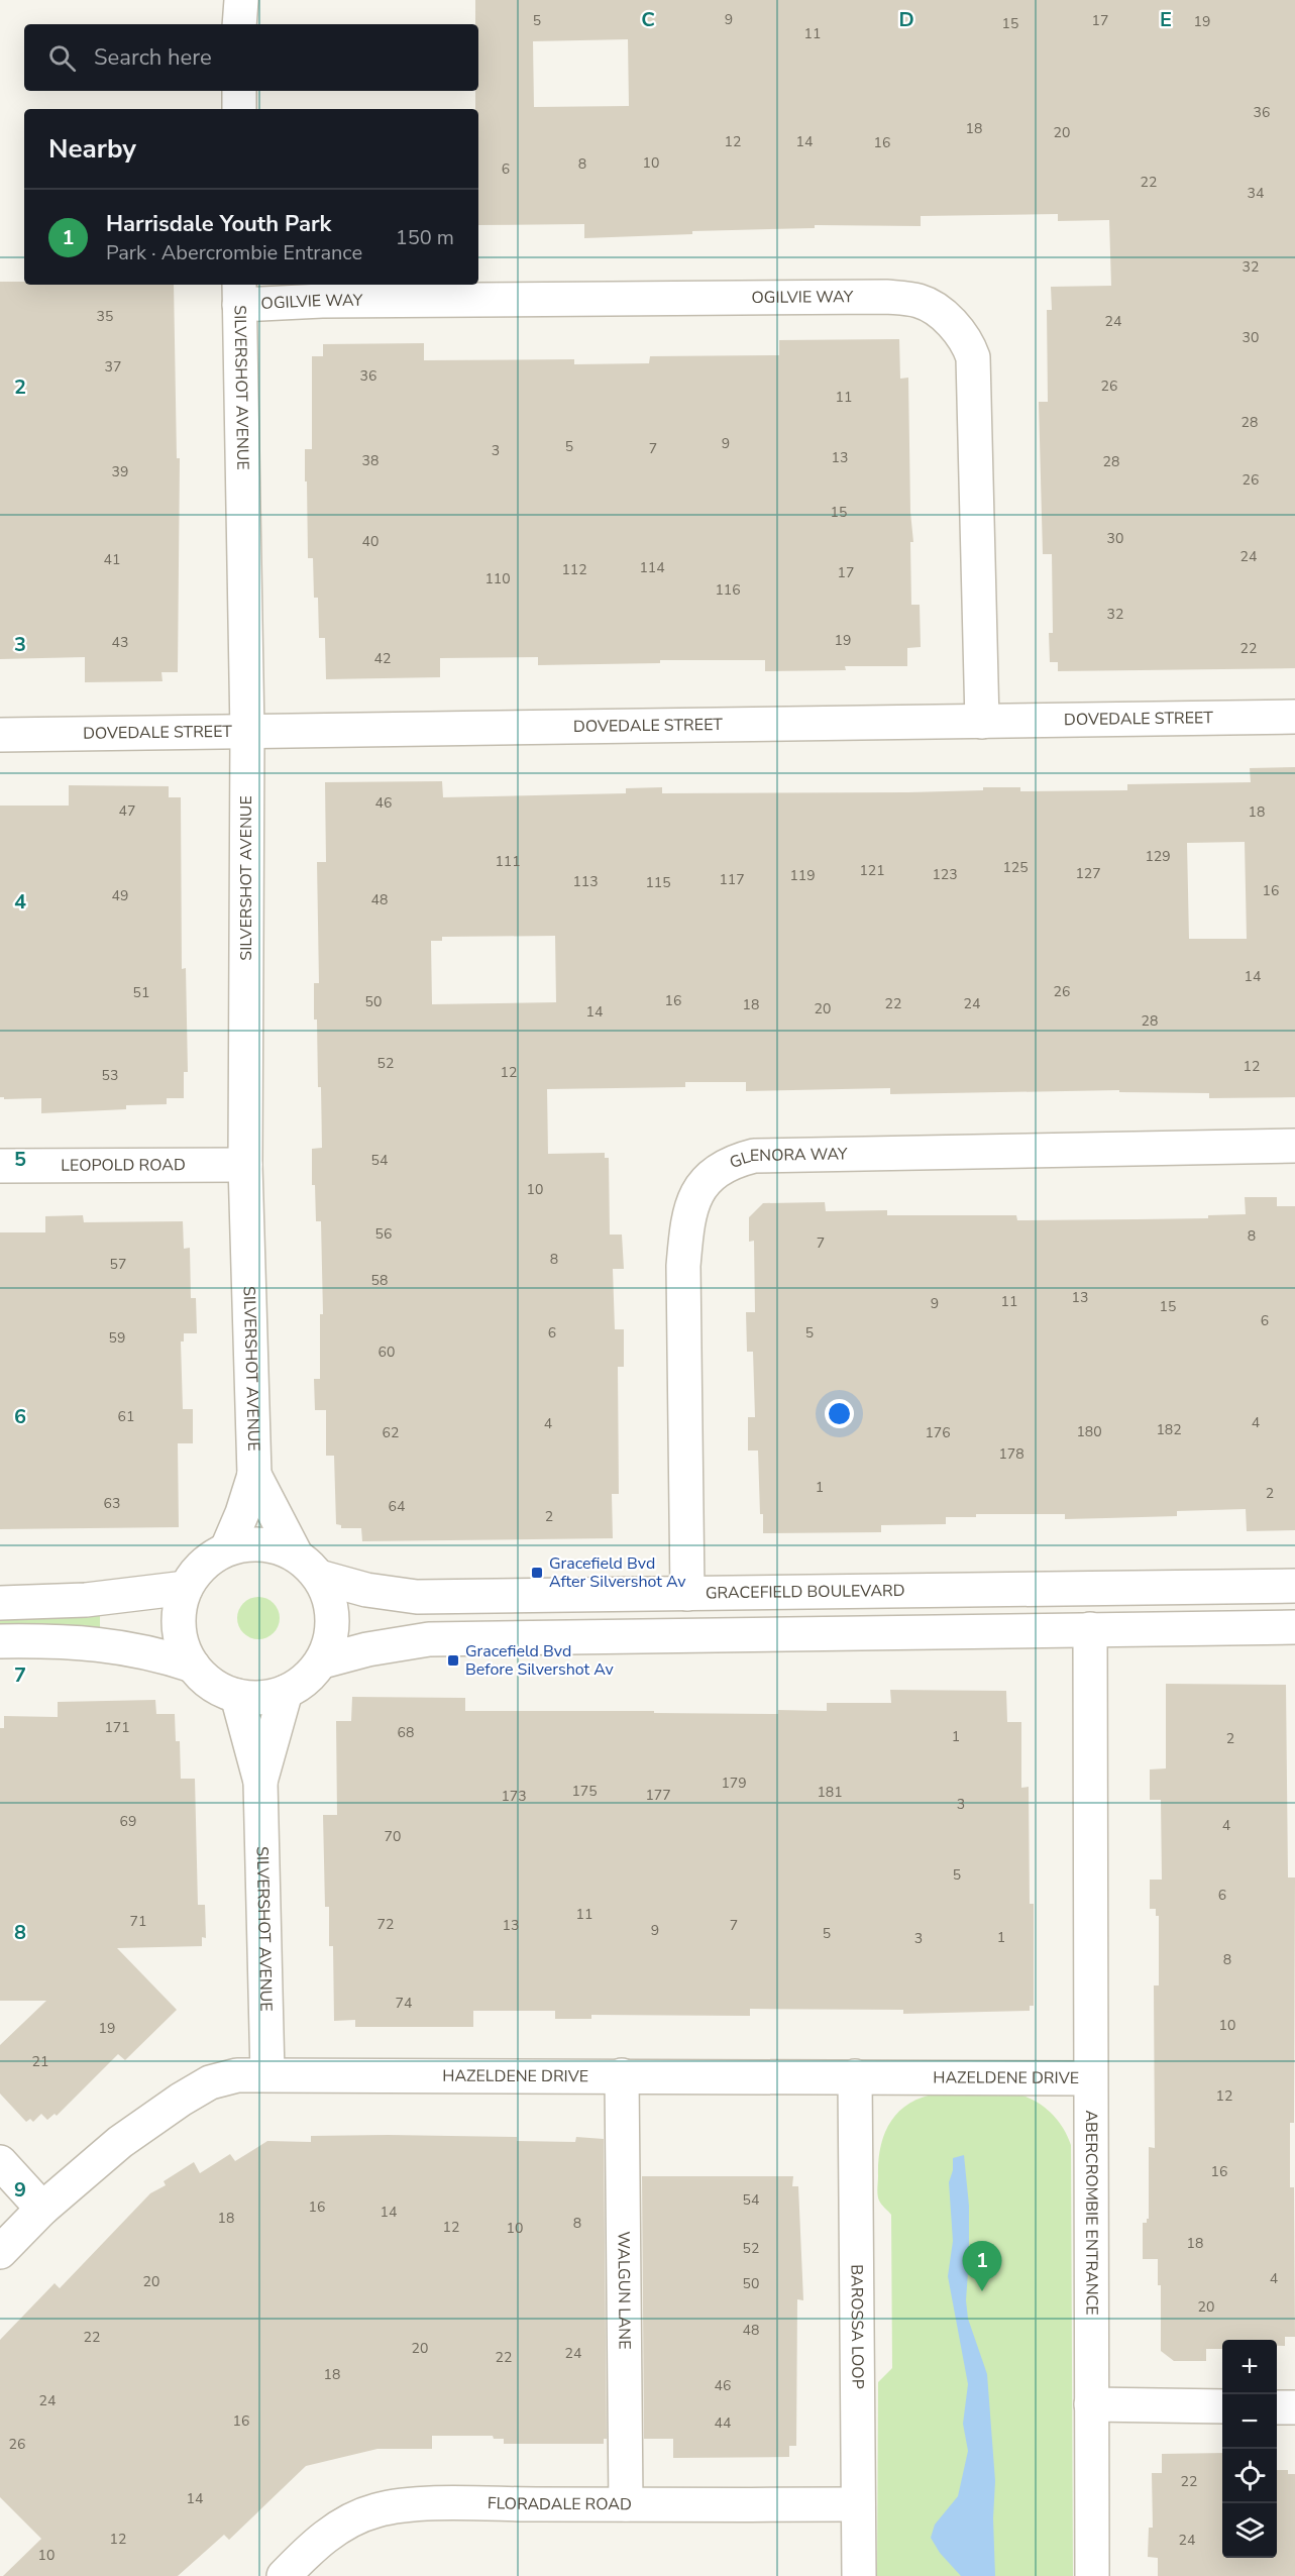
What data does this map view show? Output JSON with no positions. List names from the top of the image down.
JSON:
{
  "streets": {
    "street": [
      "OGILVIE WAY",
      "SILVERSHOT AVENUE",
      "DOVEDALE STREET",
      "GLENORA WAY",
      "LEOPOLD ROAD",
      "GRACEFIELD BOULEVARD",
      "HAZELDENE DRIVE",
      "ABERCROMBIE ENTRANCE",
      "WALGUN LANE",
      "BAROSSA LOOP",
      "FLORADALE ROAD"
    ]
  },
  "crossings": [
    ["OGILVIE WAY", "SILVERSHOT AVENUE"],
    ["OGILVIE WAY", "DOVEDALE STREET"],
    ["SILVERSHOT AVENUE", "DOVEDALE STREET"],
    ["SILVERSHOT AVENUE", "LEOPOLD ROAD"],
    ["SILVERSHOT AVENUE", "GRACEFIELD BOULEVARD"],
    ["SILVERSHOT AVENUE", "HAZELDENE DRIVE"],
    ["GLENORA WAY", "GRACEFIELD BOULEVARD"],
    ["HAZELDENE DRIVE", "ABERCROMBIE ENTRANCE"],
    ["HAZELDENE DRIVE", "WALGUN LANE"],
    ["HAZELDENE DRIVE", "BAROSSA LOOP"],
    ["WALGUN LANE", "FLORADALE ROAD"],
    ["BAROSSA LOOP", "FLORADALE ROAD"]
  ],
  "places": {
    "transit": ["Gracefield Bvd After Silvershot Av", "Gracefield Bvd Before Silvershot Av"]
  },
  "house_numbers": [
    "9",
    "5",
    "17",
    "19",
    "15",
    "11",
    "36",
    "18",
    "20",
    "12",
    "14",
    "16",
    "10",
    "8",
    "6",
    "22",
    "34",
    "32",
    "35",
    "24",
    "30",
    "37",
    "36",
    "26",
    "11",
    "28",
    "9",
    "5",
    "7",
    "3",
    "13",
    "38",
    "28",
    "39",
    "26",
    "15",
    "30",
    "40",
    "24",
    "41",
    "114",
    "112",
    "17",
    "110",
    "116",
    "32",
    "19",
    "43",
    "22",
    "42",
    "46",
    "47",
    "18",
    "129",
    "111",
    "125",
    "121",
    "127",
    "123",
    "119",
    "117",
    "113",
    "115",
    "16",
    "49",
    "48",
    "14",
    "26",
    "51",
    "16",
    "50",
    "22",
    "24",
    "18",
    "20",
    "14",
    "28",
    "52",
    "12",
    "12",
    "53",
    "54",
    "10",
    "56",
    "8",
    "7",
    "8",
    "57",
    "58",
    "13",
    "11",
    "9",
    "15",
    "6",
    "6",
    "5",
    "59",
    "60",
    "61",
    "4",
    "4",
    "182",
    "180",
    "62",
    "176",
    "178",
    "1",
    "2",
    "63",
    "64",
    "2",
    "171",
    "68",
    "1",
    "2",
    "179",
    "175",
    "181",
    "177",
    "173",
    "3",
    "69",
    "4",
    "70",
    "5",
    "6",
    "11",
    "71",
    "72",
    "13",
    "7",
    "9",
    "5",
    "1",
    "3",
    "8",
    "74",
    "10",
    "19",
    "21",
    "12",
    "16",
    "54",
    "16",
    "14",
    "18",
    "8",
    "12",
    "10",
    "18",
    "52",
    "4",
    "20",
    "50",
    "20",
    "48",
    "22",
    "20",
    "24",
    "22",
    "18",
    "46",
    "24",
    "16",
    "44",
    "26",
    "22",
    "14",
    "12",
    "24",
    "10"
  ],
  "page": {
    "search": "Search here",
    "heading": "Nearby",
    "list": [
      {
        "mark": "1",
        "name": "Harrisdale Youth Park",
        "note": "Park · Abercrombie Entrance",
        "value": "150 m"
      }
    ],
    "pins": "1",
    "map_buttons": ["+", "−"]
  },
  "grid": {
    "columns": ["C", "D", "E"],
    "rows": [
      "2",
      "3",
      "4",
      "5",
      "6",
      "7",
      "8",
      "9"
    ]
  }
}
